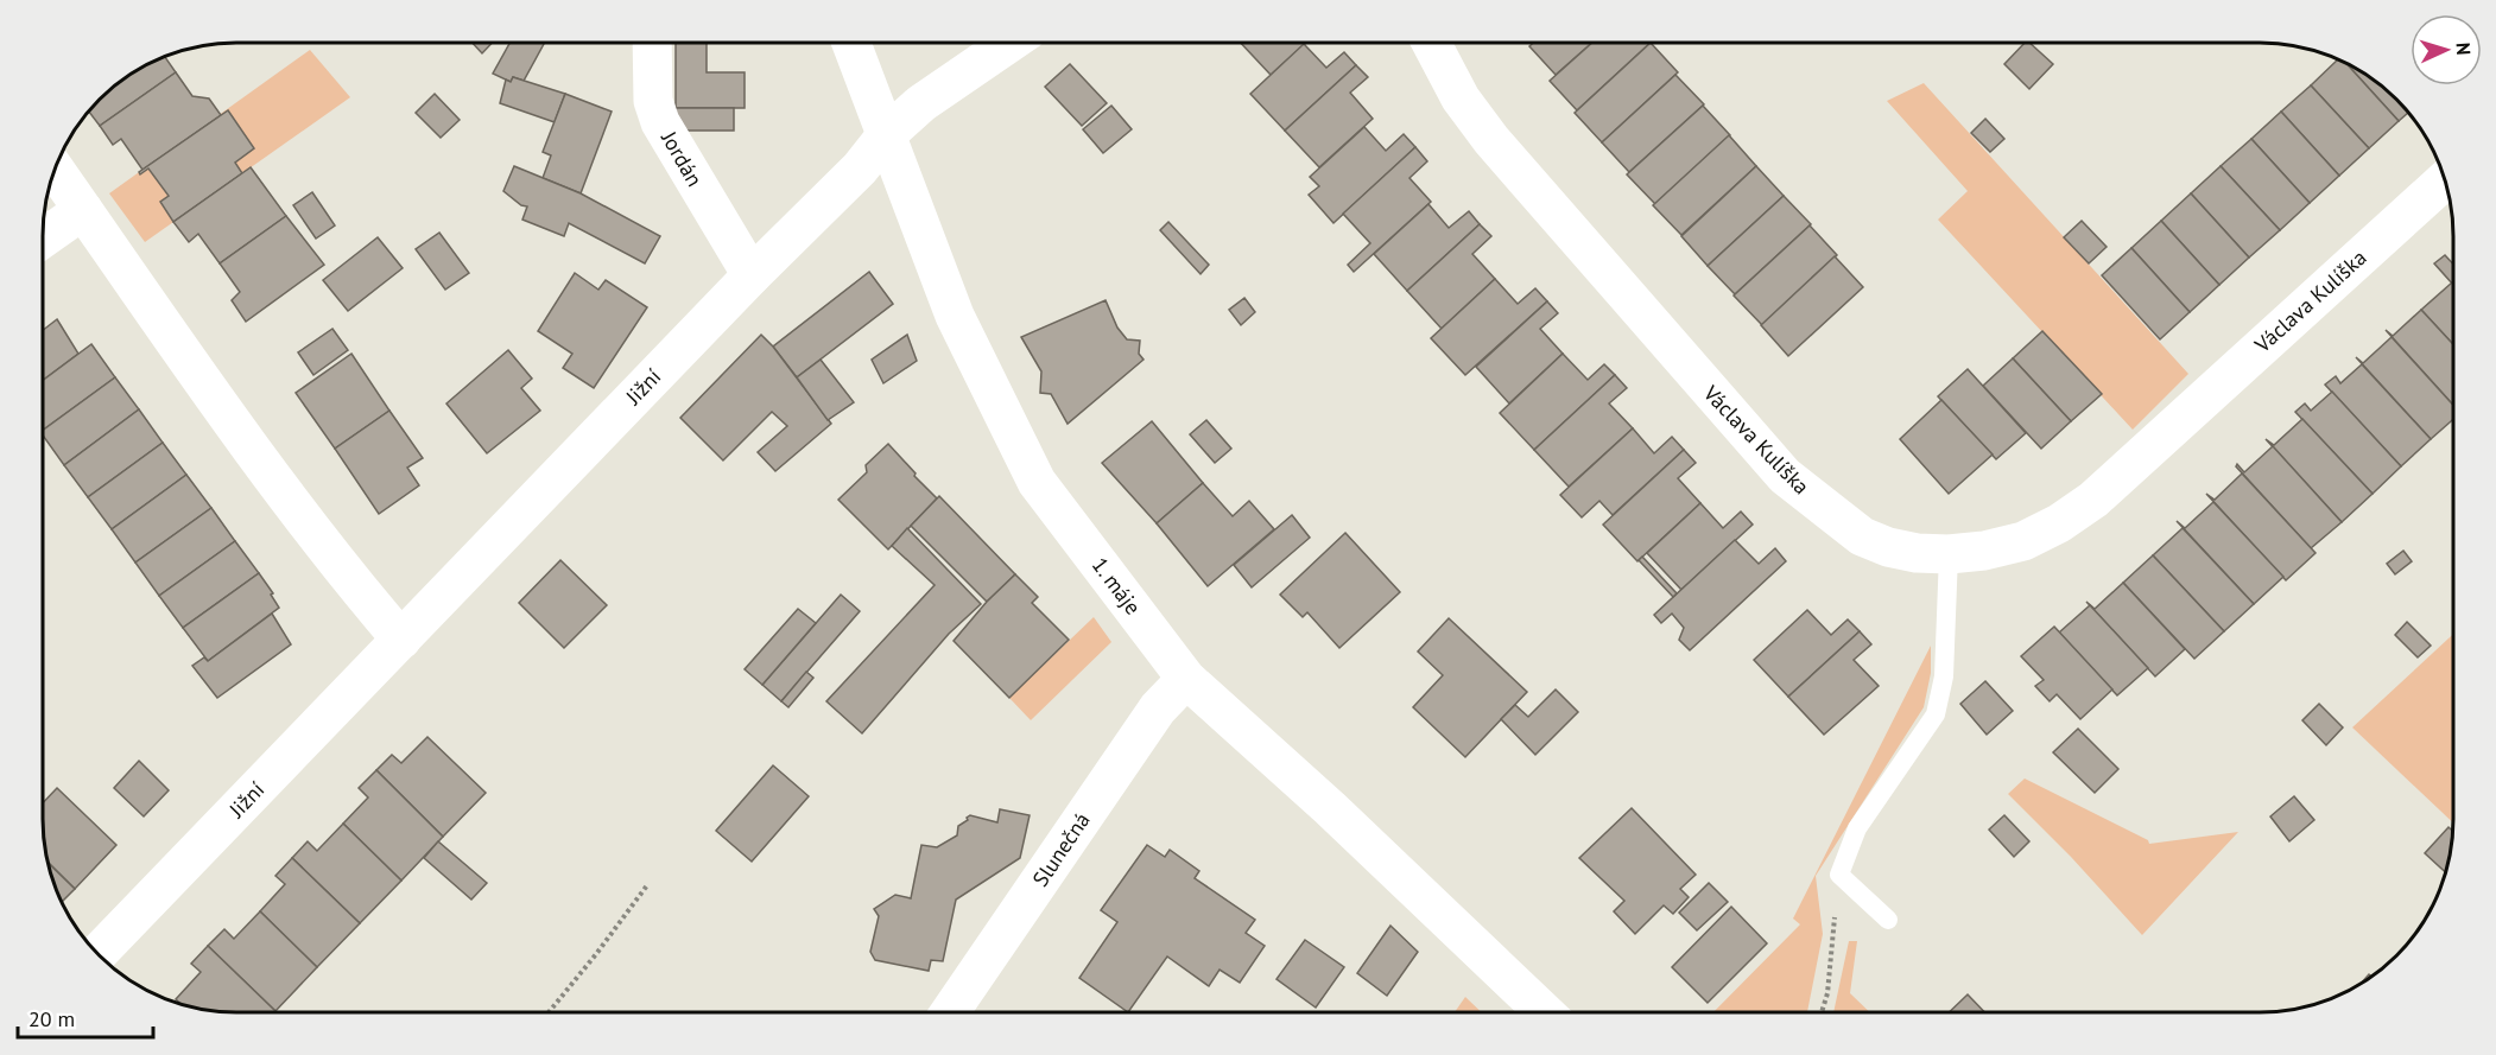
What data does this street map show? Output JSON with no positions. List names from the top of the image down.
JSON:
{
  "streets": {
    "street": [
      "Jordán",
      "Václava Kulíška",
      "Jižní",
      "1. máje",
      "Slunečná"
    ]
  },
  "crossings": [
    ["Jordán", "Jižní"],
    ["Jižní", "1. máje"],
    ["1. máje", "Slunečná"]
  ],
  "scale_bar": "20 m",
  "north": "right"
}
